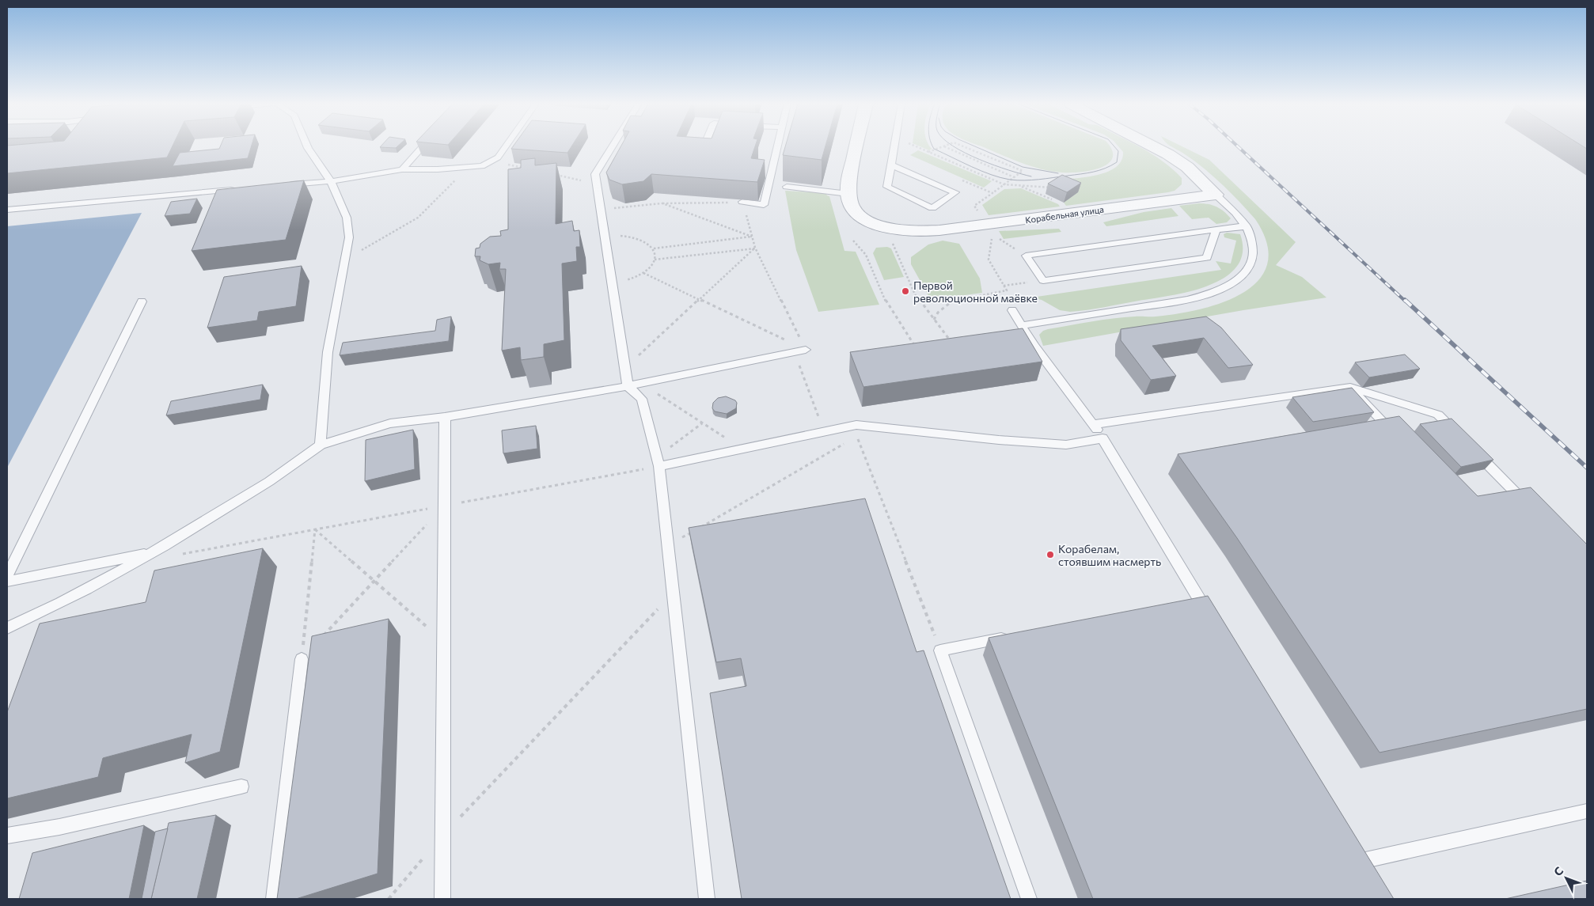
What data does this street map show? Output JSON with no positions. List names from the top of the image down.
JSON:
{
  "streets": {
    "street": ["Корабельная улица"]
  },
  "places": ["Первой революционной маёвке", "Корабелам, стоявшим насмерть"],
  "north": "top left"
}
